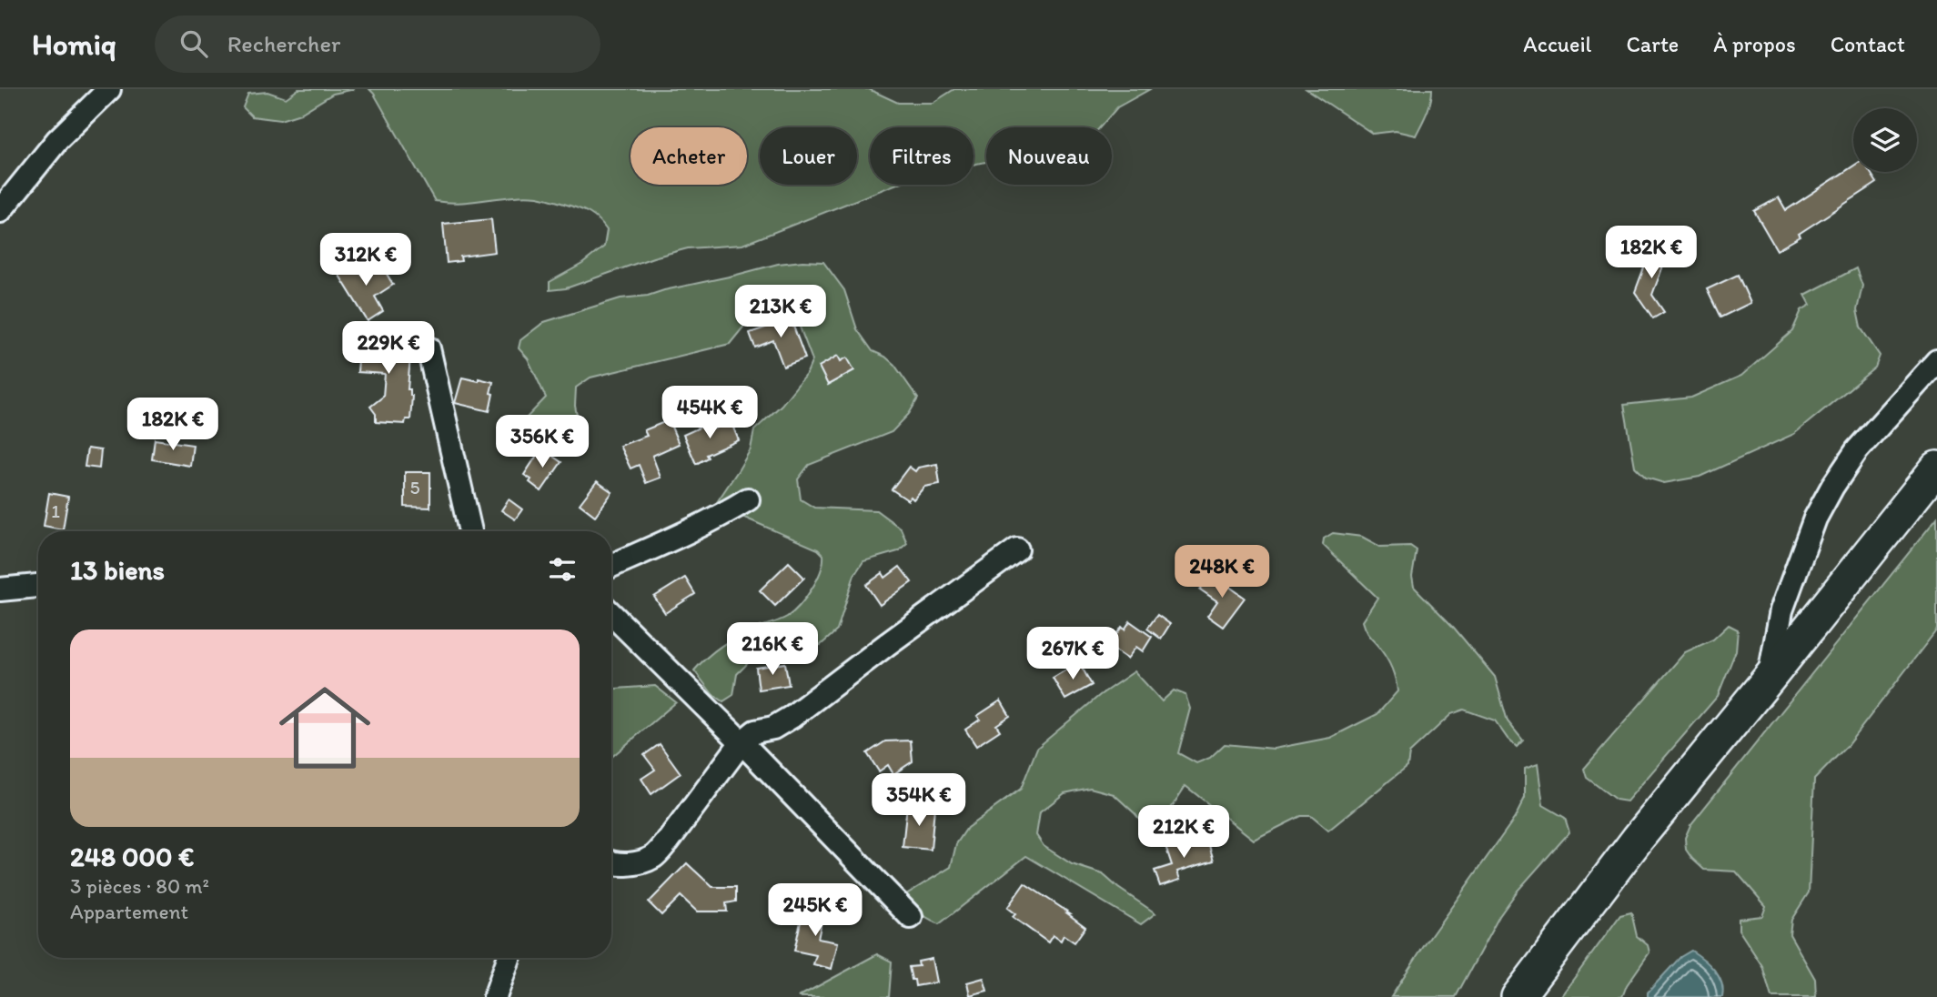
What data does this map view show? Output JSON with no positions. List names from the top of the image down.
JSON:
{
  "house_numbers": ["5", "1"],
  "page": {
    "header": "Homiq",
    "search": "Rechercher",
    "nav": [
      "Accueil",
      "Carte",
      "À propos",
      "Contact"
    ],
    "chip": [
      "Acheter",
      "Louer",
      "Filtres",
      "Nouveau"
    ],
    "price": [
      "182K €",
      "312K €",
      "213K €",
      "229K €",
      "454K €",
      "182K €",
      "356K €",
      "248K €",
      "216K €",
      "267K €",
      "354K €",
      "212K €",
      "245K €"
    ],
    "heading": "13 biens",
    "list": [
      {
        "name": "248 000 €",
        "note": "3 pièces · 80 m² · Appartement"
      }
    ]
  }
}
